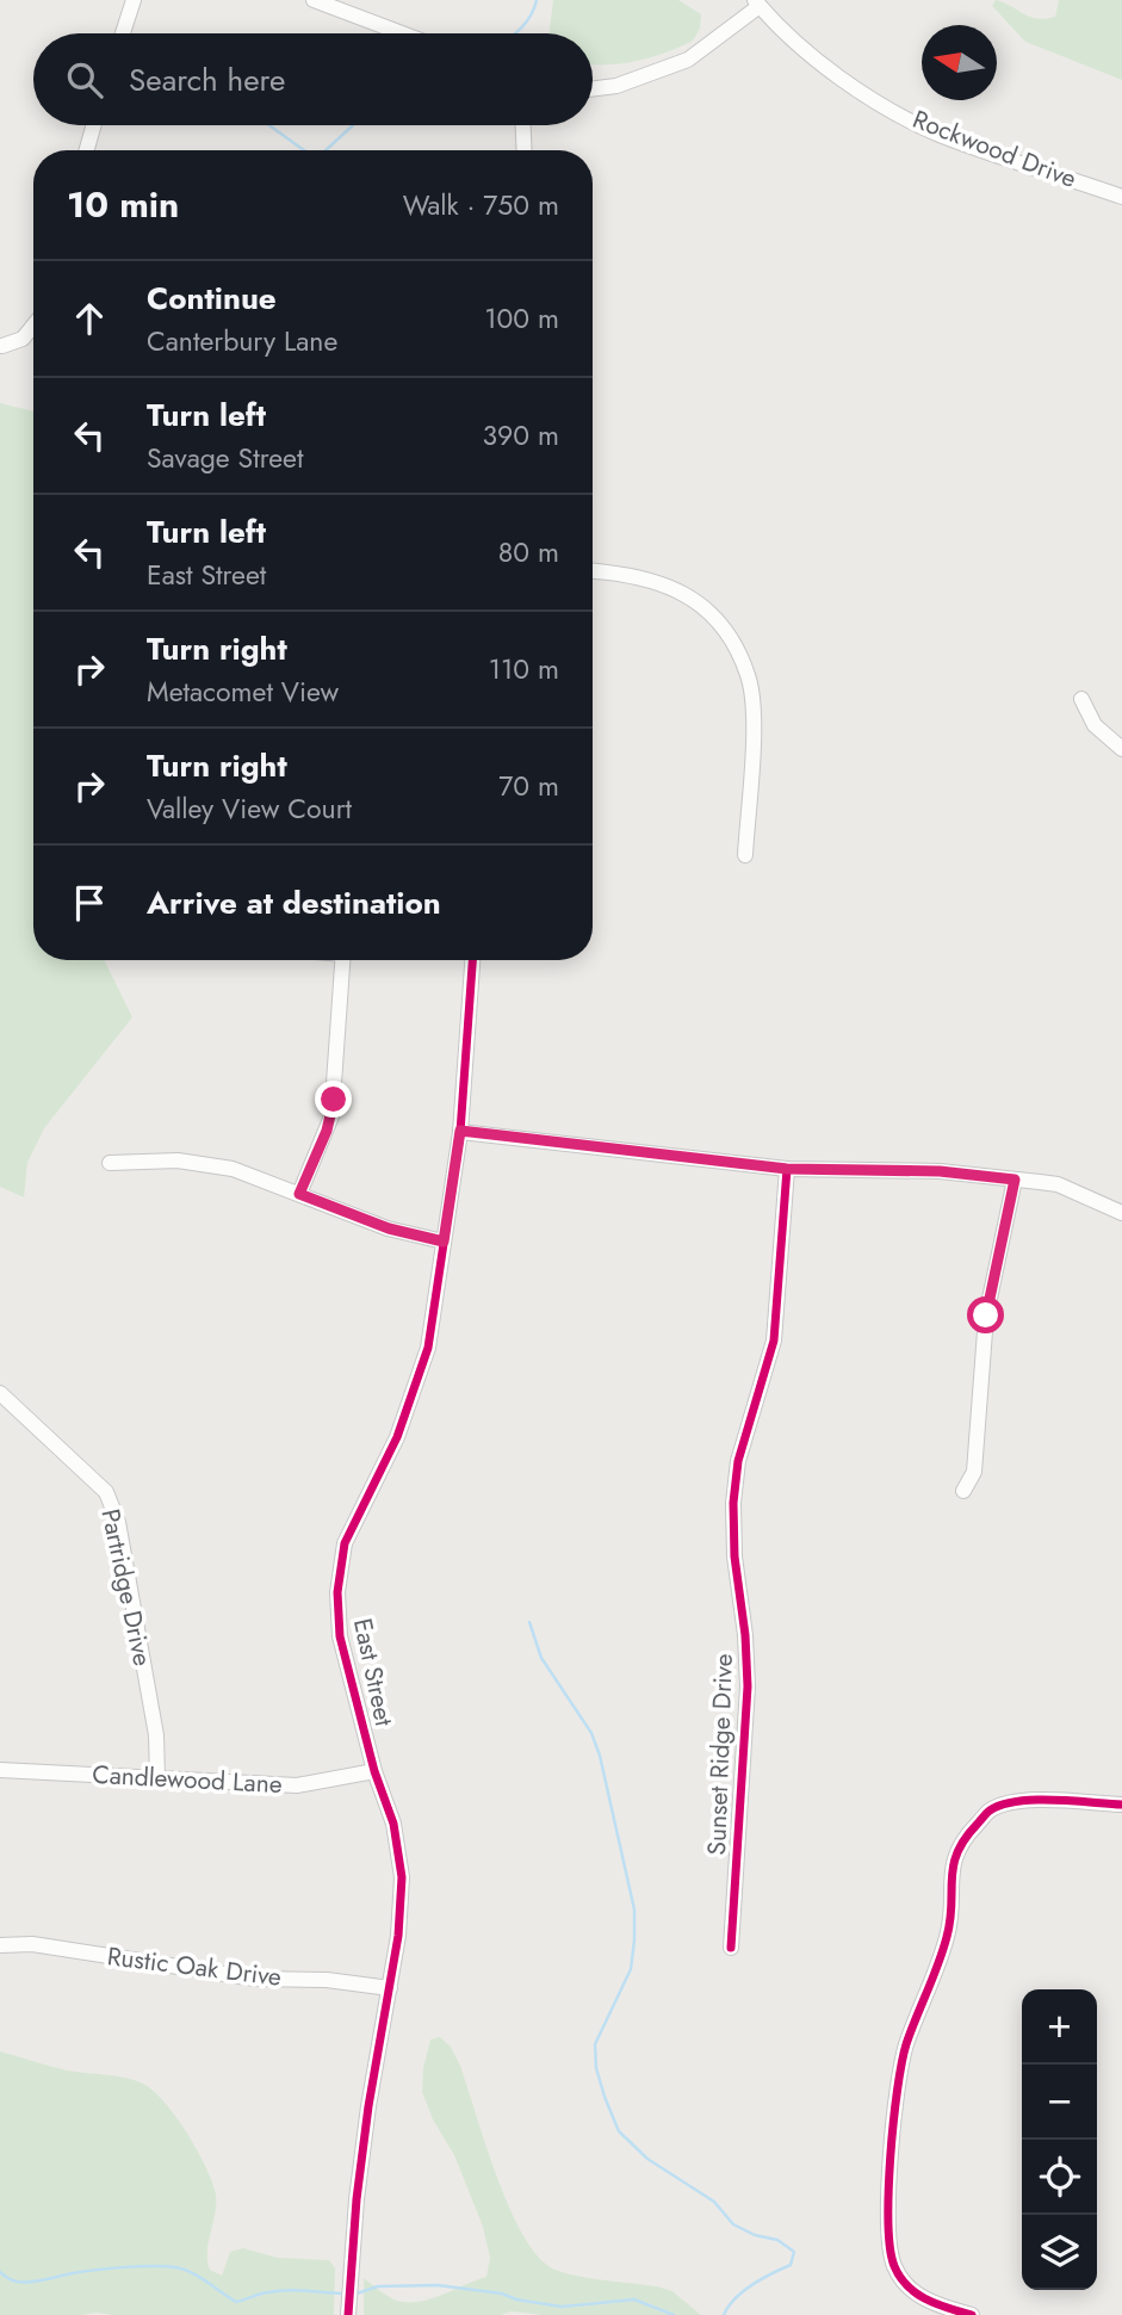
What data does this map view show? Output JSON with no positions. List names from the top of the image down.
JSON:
{
  "streets": {
    "street": [
      "Rockwood Drive",
      "Partridge Drive",
      "East Street",
      "Sunset Ridge Drive",
      "Candlewood Lane",
      "Rustic Oak Drive"
    ]
  },
  "crossings": [
    ["Partridge Drive", "Candlewood Lane"],
    ["East Street", "Candlewood Lane"],
    ["East Street", "Rustic Oak Drive"]
  ],
  "north": "left",
  "page": {
    "search": "Search here",
    "heading": ["10 min", "Walk · 750 m"],
    "list": [
      ["Continue", "Canterbury Lane", "100 m"],
      ["Turn left", "Savage Street", "390 m"],
      ["Turn left", "East Street", "80 m"],
      ["Turn right", "Metacomet View", "110 m"],
      ["Turn right", "Valley View Court", "70 m"],
      "Arrive at destination"
    ],
    "map_buttons": ["+", "−"]
  }
}
